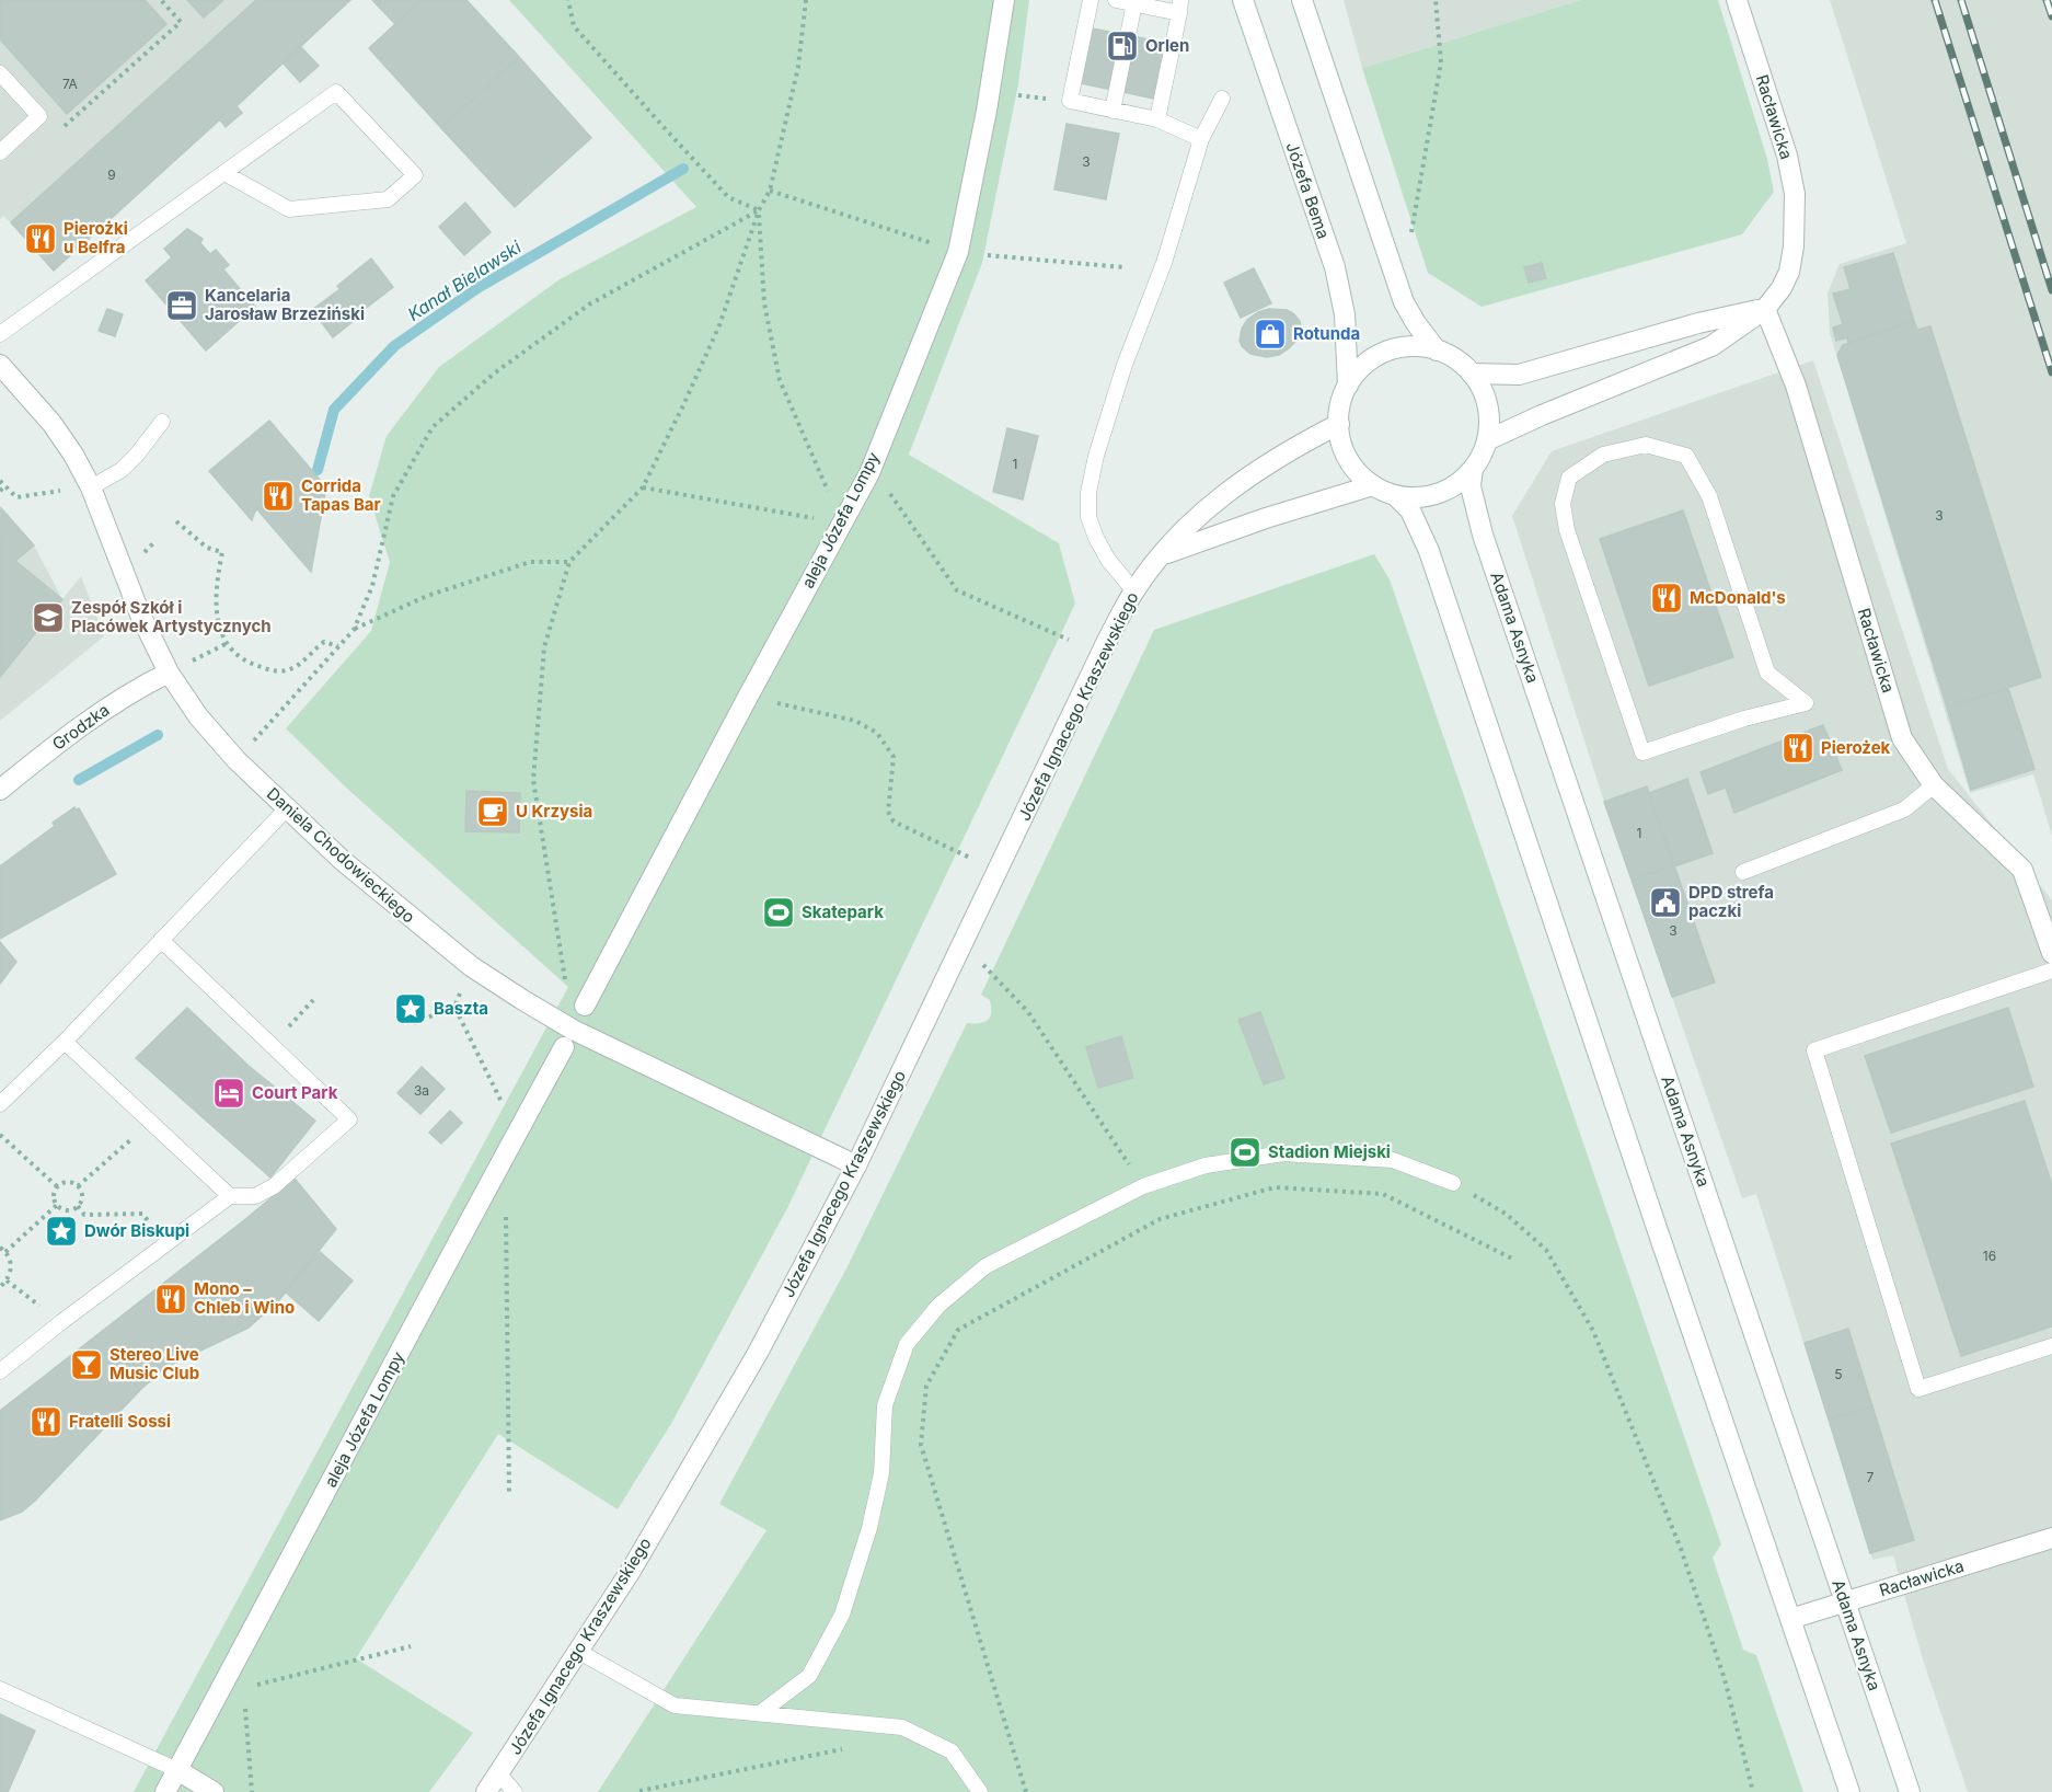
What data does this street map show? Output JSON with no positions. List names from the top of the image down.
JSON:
{
  "streets": {
    "street": [
      "Racławicka",
      "Józefa Bema",
      "aleja Józefa Lompy",
      "Adama Asnyka",
      "Józefa Ignacego Kraszewskiego",
      "Grodzka",
      "Daniela Chodowieckiego"
    ]
  },
  "crossings": [
    ["Racławicka", "Józefa Bema"],
    ["Racławicka", "Adama Asnyka"],
    ["Racławicka", "Józefa Ignacego Kraszewskiego"],
    ["Józefa Bema", "Adama Asnyka"],
    ["Józefa Bema", "Józefa Ignacego Kraszewskiego"],
    ["Adama Asnyka", "Józefa Ignacego Kraszewskiego"],
    ["Józefa Ignacego Kraszewskiego", "Daniela Chodowieckiego"],
    ["Grodzka", "Daniela Chodowieckiego"]
  ],
  "water": ["Kanał Bielawski"],
  "places": {
    "fuel station": ["Orlen"],
    "restaurant": [
      "Pierożki u Belfra",
      "Corrida Tapas Bar",
      "McDonald's",
      "Pierożek",
      "Mono – Chleb i Wino",
      "Fratelli Sossi"
    ],
    "office": ["Kancelaria Jarosław Brzeziński"],
    "shop": ["Rotunda"],
    "school or university": ["Zespół Szkół i Placówek Artystycznych"],
    "cafe": ["U Krzysia"],
    "public building": ["DPD strefa paczki"],
    "sports": ["Skatepark", "Stadion Miejski"],
    "place": ["Baszta", "Dwór Biskupi"],
    "hotel": ["Court Park"],
    "bar": ["Stereo Live Music Club"]
  },
  "house_numbers": [
    "7A",
    "3",
    "9",
    "1",
    "3",
    "1",
    "3",
    "3a",
    "16",
    "5",
    "7"
  ]
}
